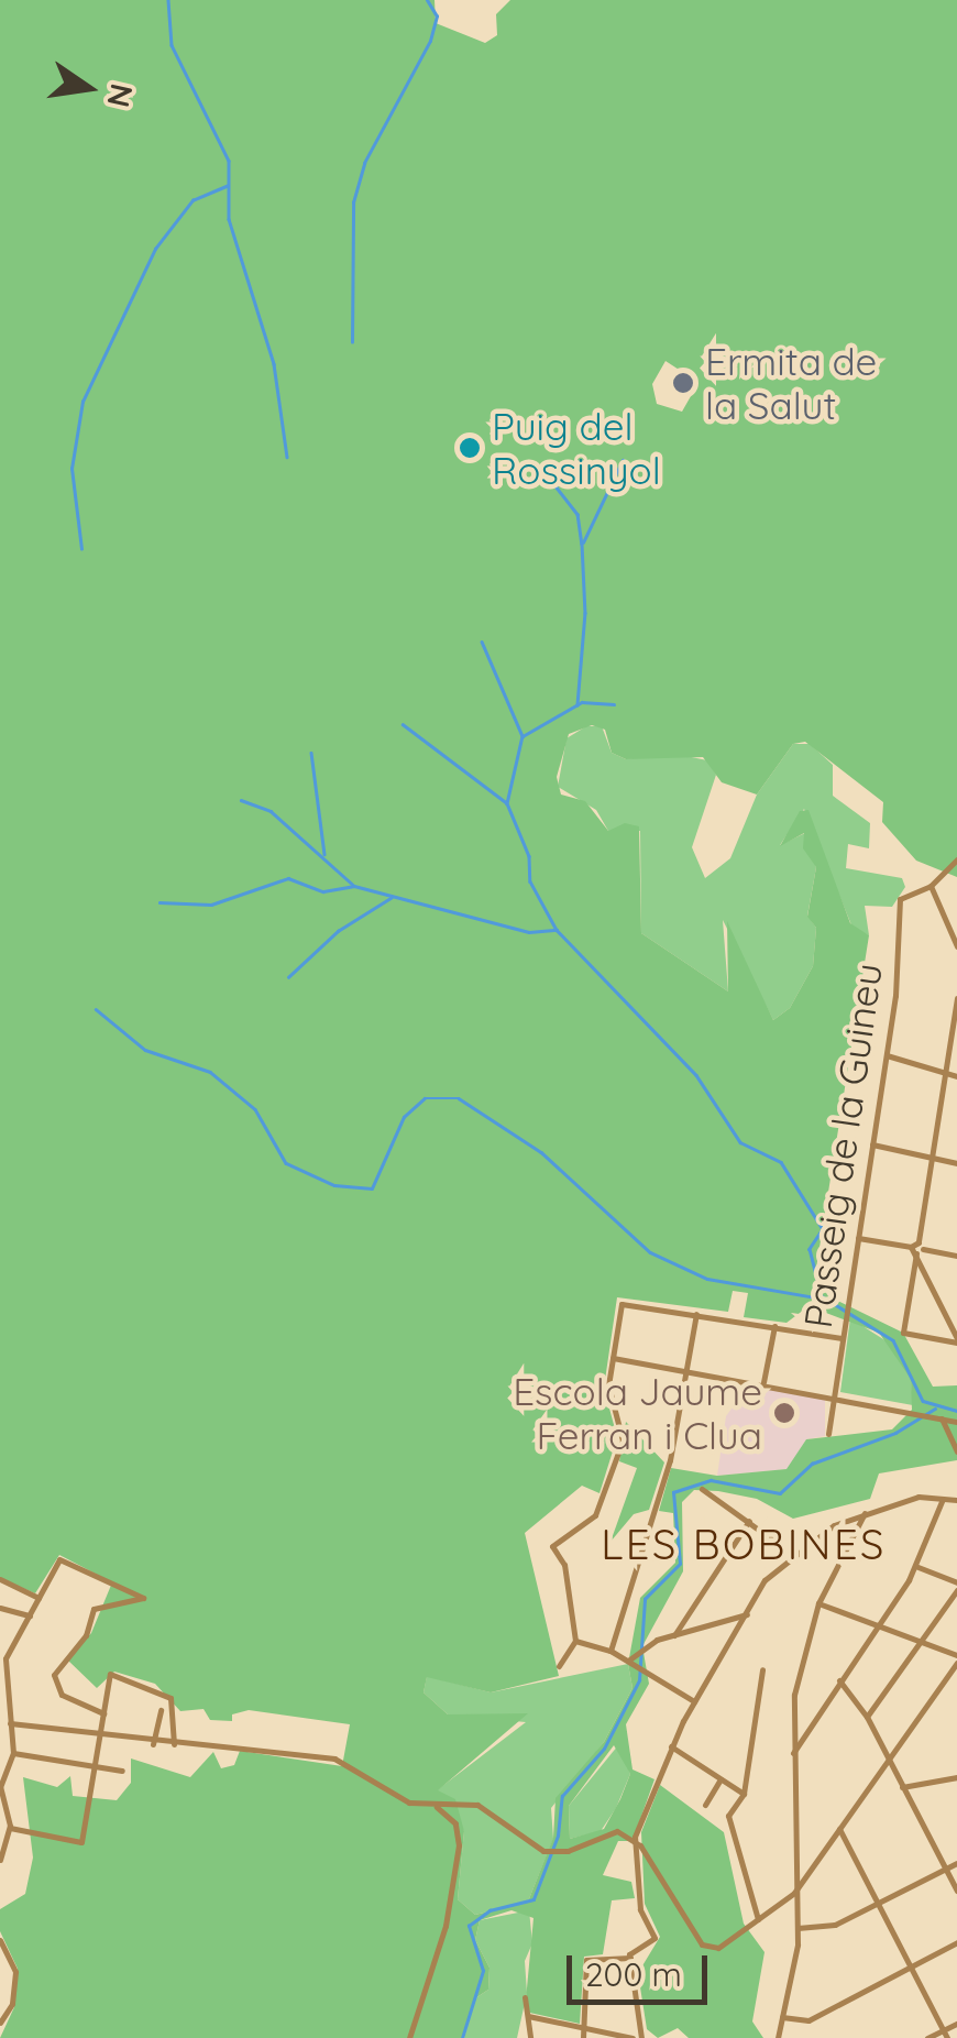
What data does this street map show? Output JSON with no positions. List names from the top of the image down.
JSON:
{
  "streets": {
    "street": ["Passeig de la Guineu"]
  },
  "districts": ["LES BOBINES"],
  "places": ["Ermita de la Salut", "Puig del Rossinyol", "Escola Jaume Ferran i Clua"],
  "scale_bar": "200 m",
  "north": "right"
}
